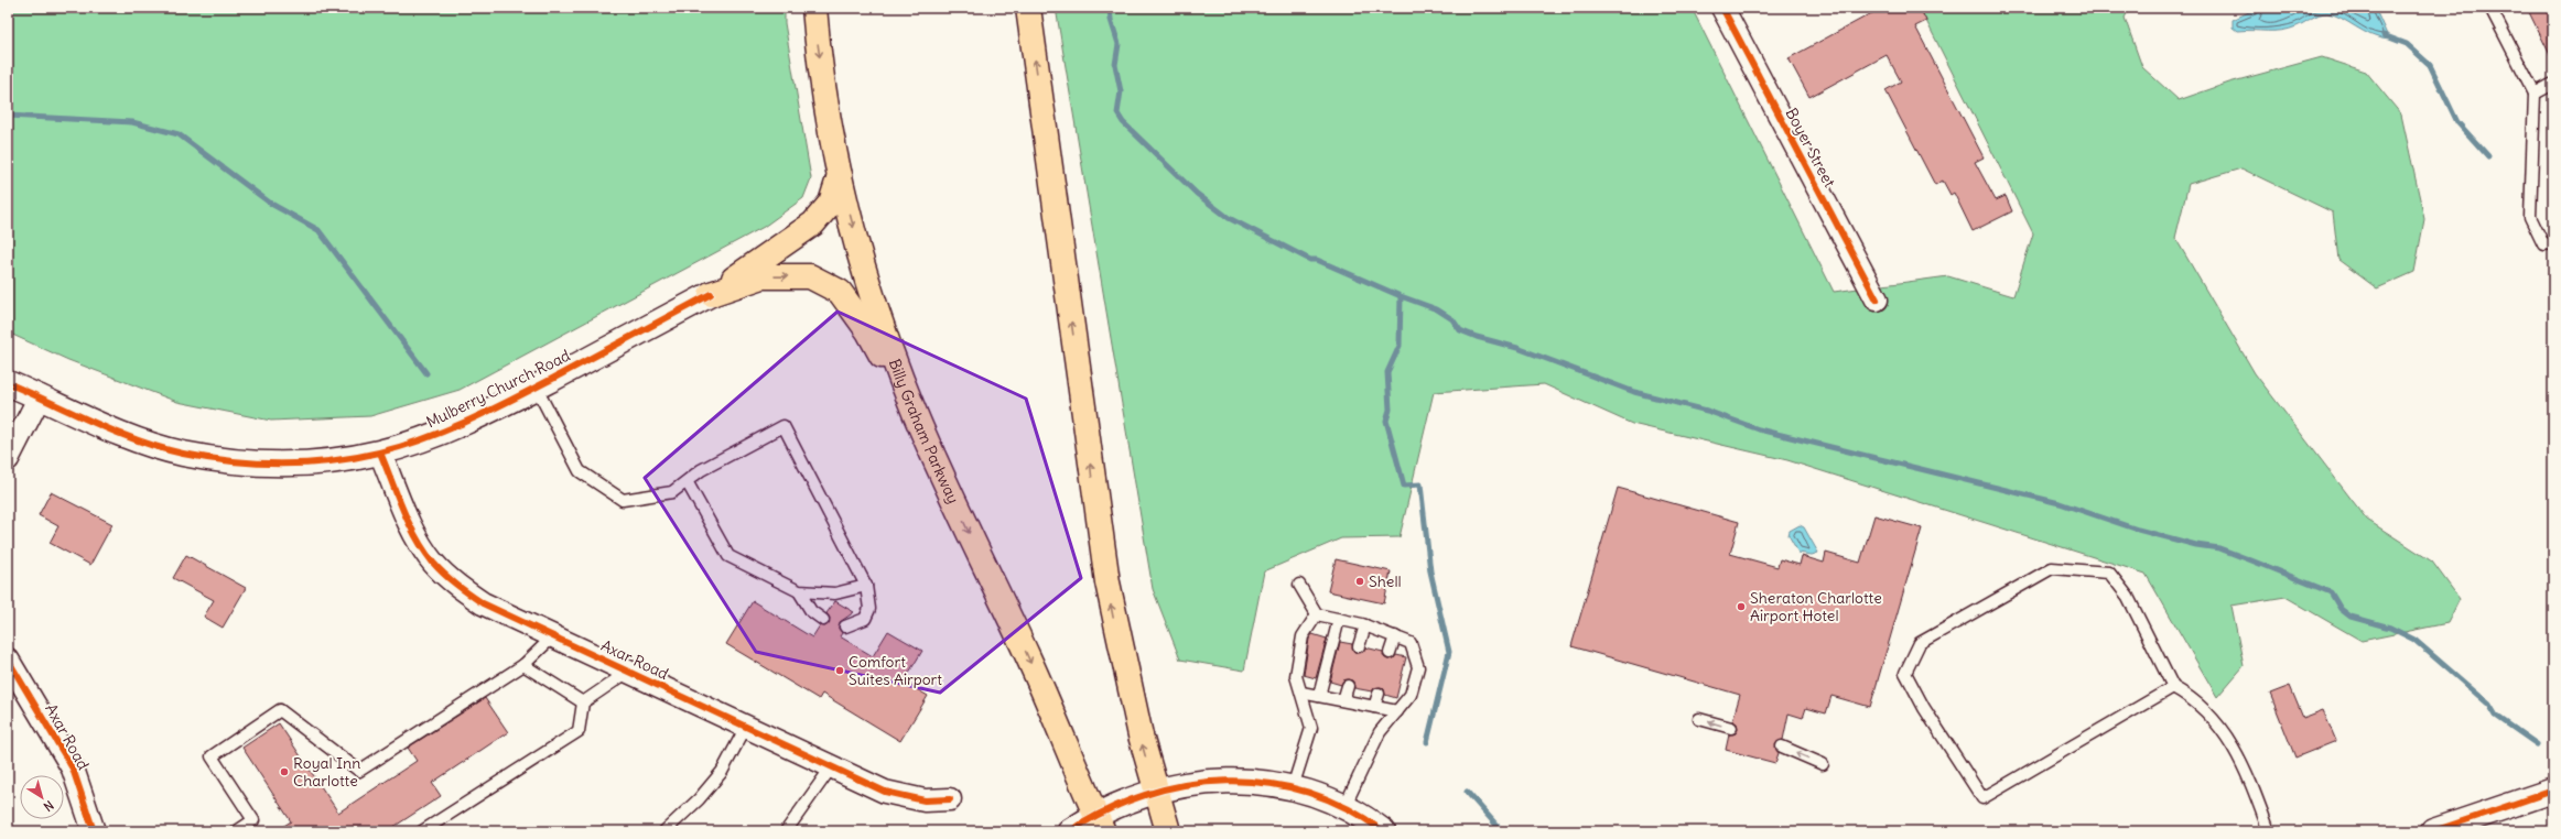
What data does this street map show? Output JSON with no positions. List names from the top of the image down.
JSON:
{
  "streets": {
    "highway": ["Billy Graham Parkway"],
    "street": ["Boyer Street", "Mulberry Church Road", "Axar Road"]
  },
  "crossings": [
    ["Mulberry Church Road", "Axar Road"]
  ],
  "places": [
    "Shell",
    "Sheraton Charlotte Airport Hotel",
    "Comfort Suites Airport",
    "Royal Inn Charlotte"
  ],
  "north": "bottom right"
}
